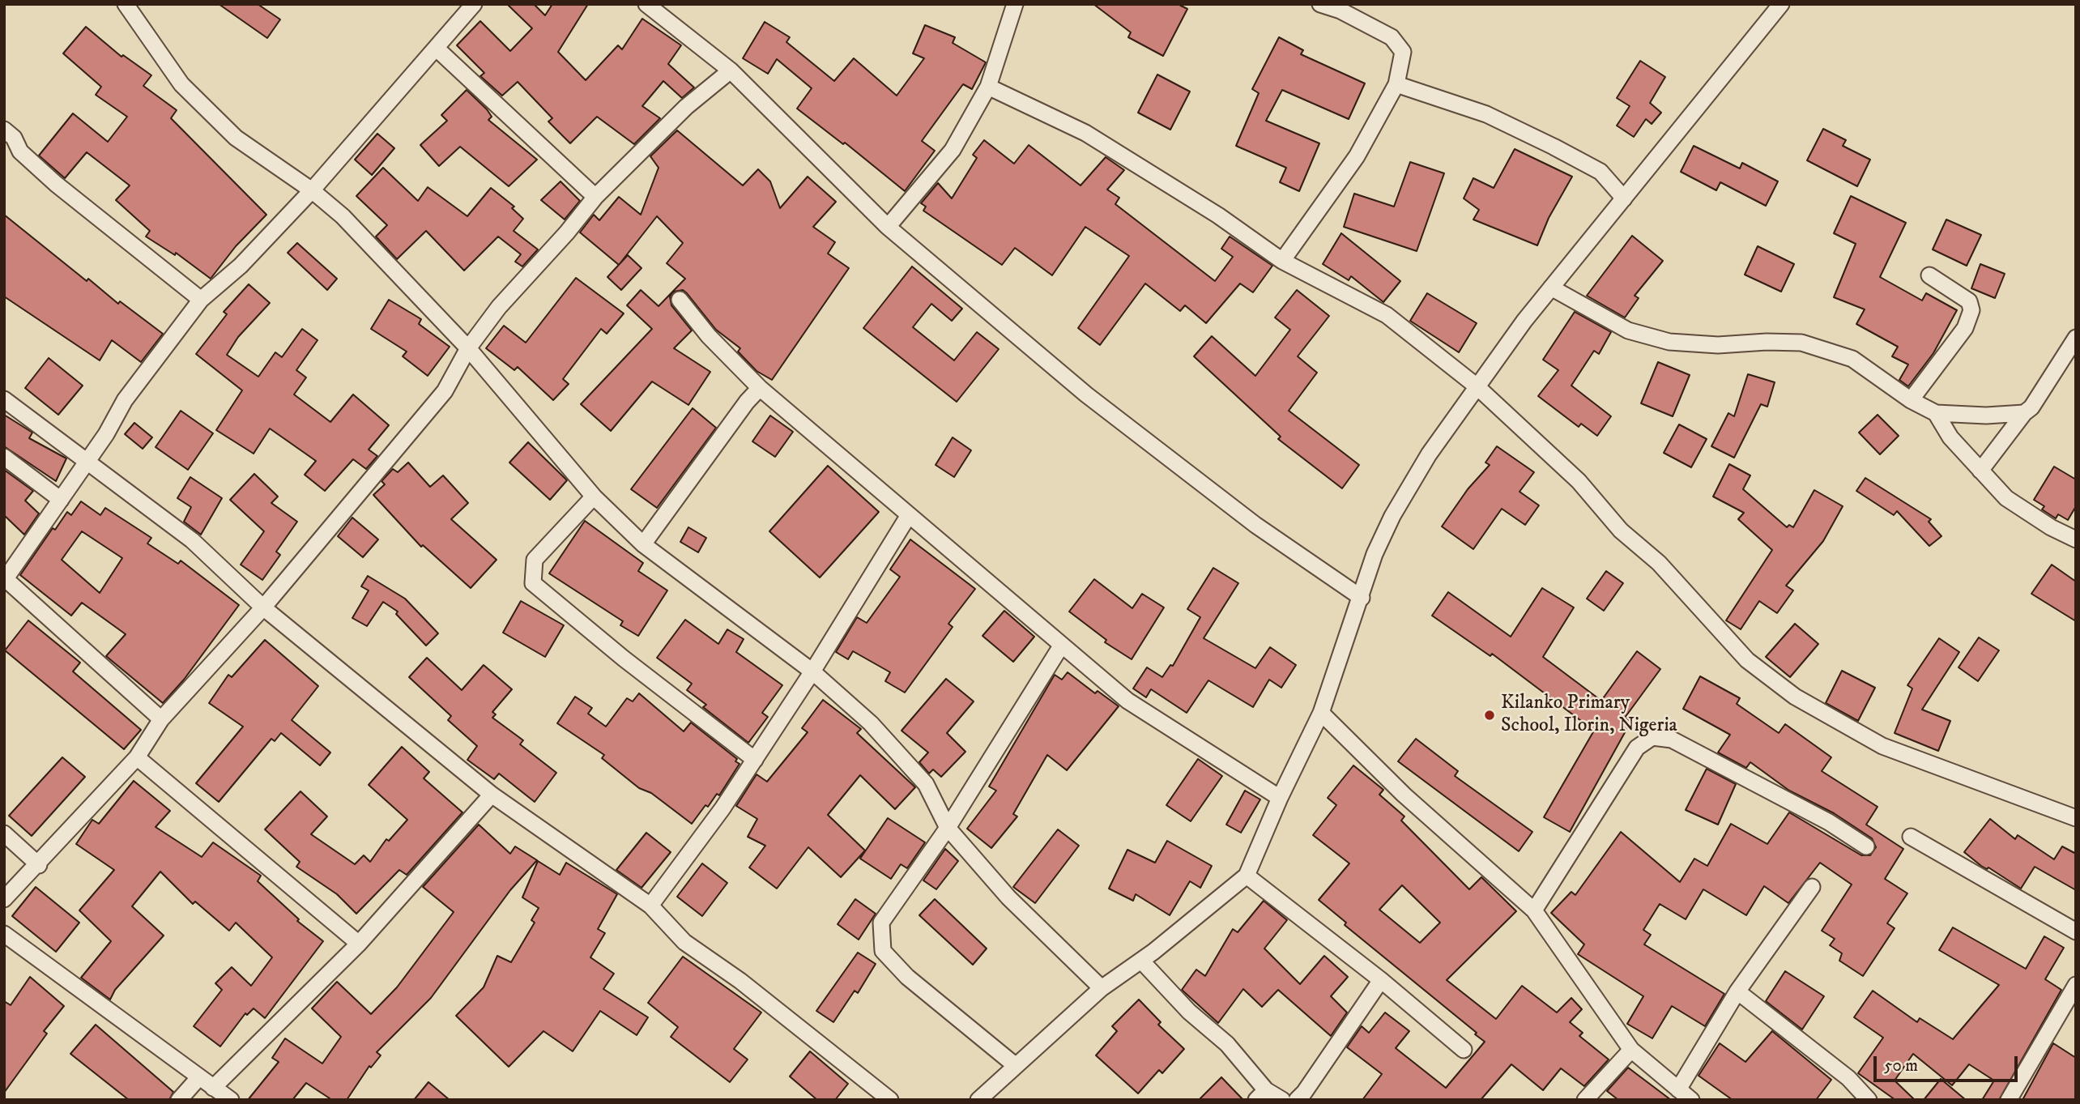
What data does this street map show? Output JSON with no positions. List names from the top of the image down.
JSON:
{
  "places": ["Kilanko Primary School, Ilorin, Nigeria"],
  "scale_bar": "50 m"
}
